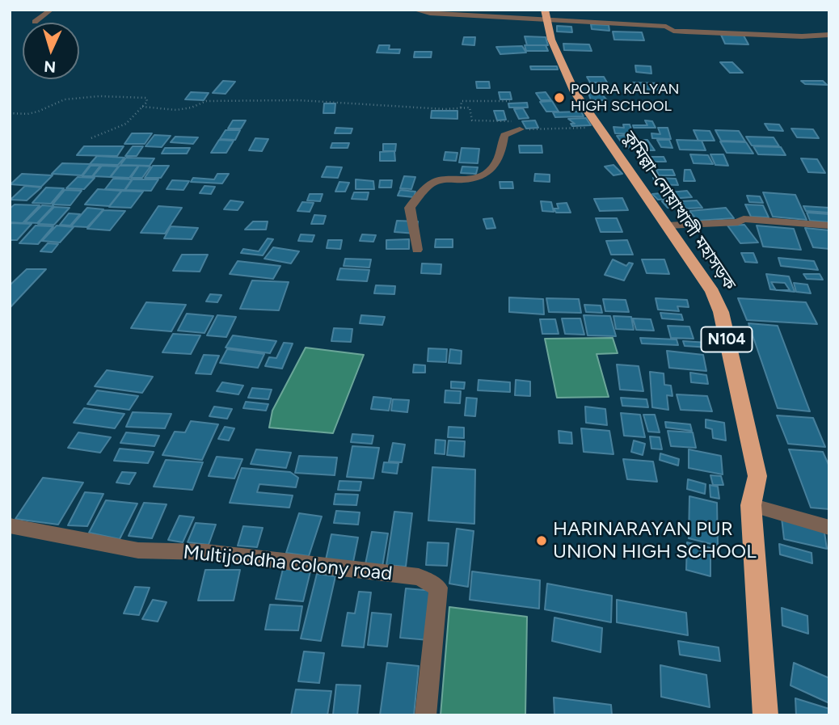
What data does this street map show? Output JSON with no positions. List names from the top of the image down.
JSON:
{
  "streets": {
    "highway": ["কুমিল্লা–নোয়াখালী মহাসড়ক", "N104"],
    "street": ["Multijoddha colony road"]
  },
  "places": ["POURA KALYAN HIGH SCHOOL", "HARINARAYAN PUR UNION HIGH SCHOOL"],
  "north": "bottom"
}
